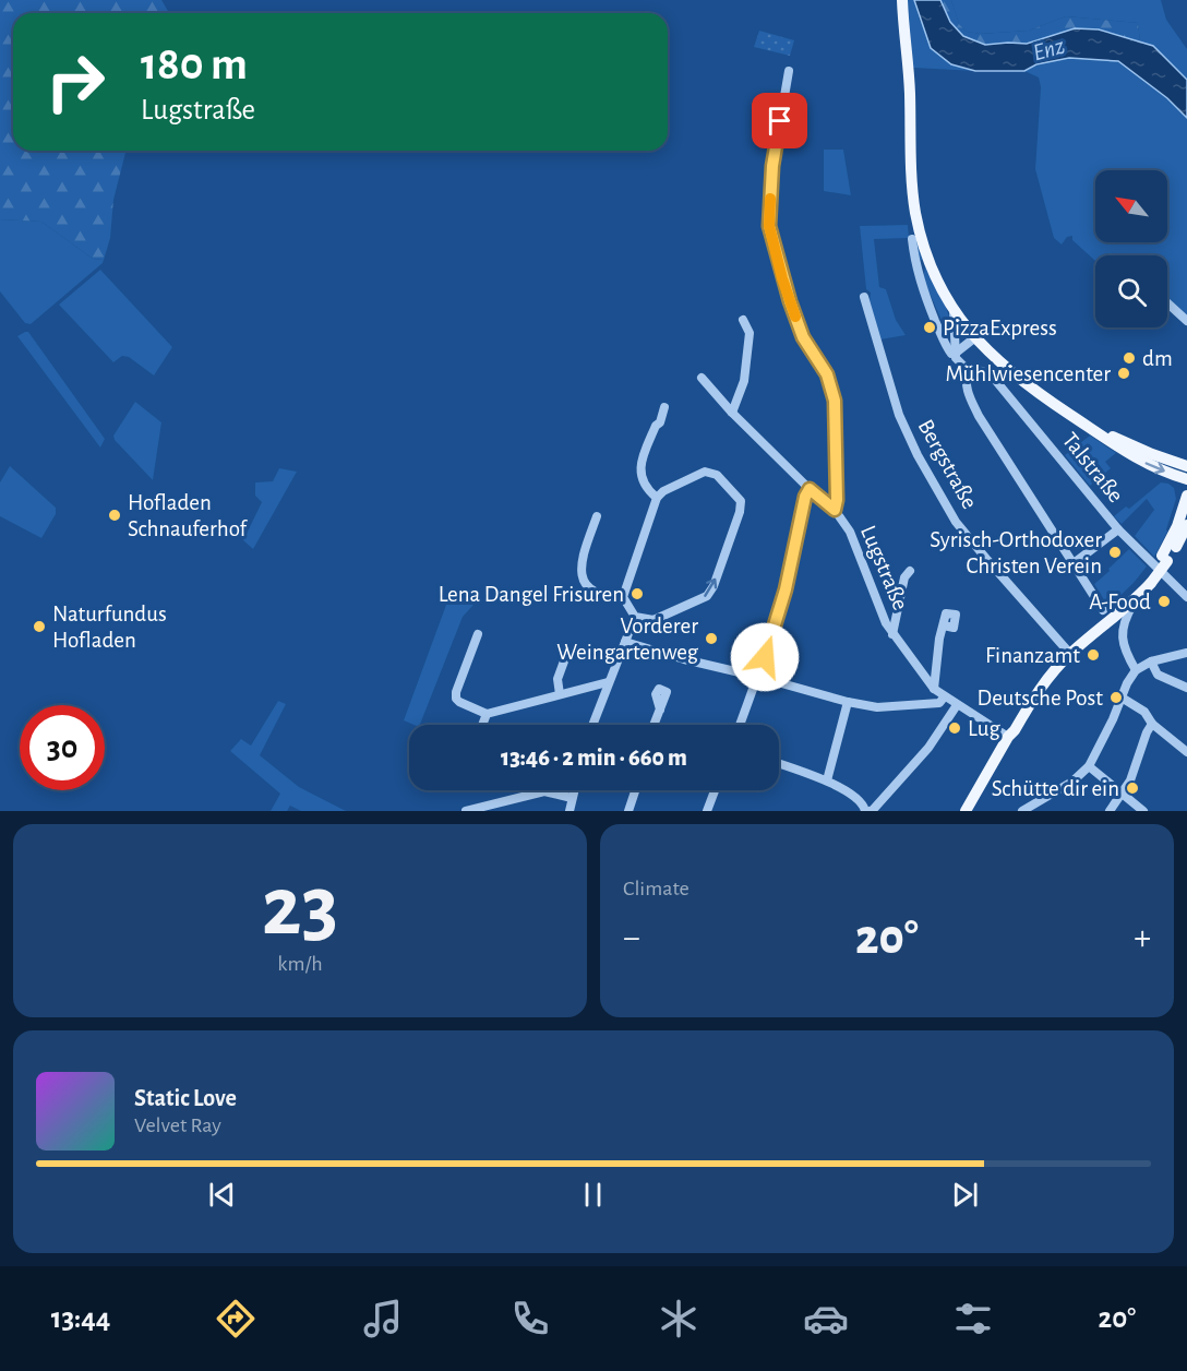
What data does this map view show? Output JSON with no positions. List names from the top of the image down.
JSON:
{
  "streets": {
    "street": ["Bergstraße", "Talstraße", "Lugstraße"]
  },
  "water": ["Enz"],
  "places": [
    "PizzaExpress",
    "dm",
    "Mühlwiesencenter",
    "Hofladen Schnauferhof",
    "Syrisch-Orthodoxer Christen Verein",
    "Lena Dangel Frisuren",
    "A-Food",
    "Naturfundus Hofladen",
    "Vorderer Weingartenweg",
    "Finanzamt",
    "Deutsche Post",
    "Lug",
    "Schütte dir ein"
  ],
  "north": "top left",
  "page": {
    "turn": ["180 m", "Lugstraße"],
    "limit": "30",
    "trip": "13:46 · 2 min · 660 m",
    "tile": [
      ["23", "km/h"],
      "Climate"
    ],
    "heat": ["−", "20°", "+"],
    "song": ["Static Love", "Velvet Ray"],
    "tabs": ["13:44", "20°"]
  }
}
